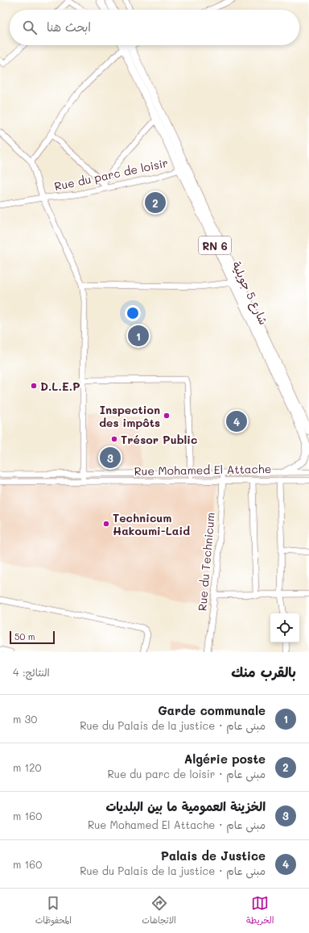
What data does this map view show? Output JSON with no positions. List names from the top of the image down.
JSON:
{
  "streets": {
    "main road": ["RN 6", "شارع 5 جويلية"],
    "street": ["Rue du parc de loisir", "Rue Mohamed El Attache", "Rue du Technicum"]
  },
  "crossings": [
    ["Rue du parc de loisir", "شارع 5 جويلية"],
    ["Rue Mohamed El Attache", "Rue du Technicum"]
  ],
  "places": [
    "D.L.E.P",
    "Inspection des impôts",
    "Trésor Public",
    "Technicum Hakoumi-Laid"
  ],
  "scale_bar": "50 m",
  "page": {
    "search": "ابحث هنا",
    "pins": [
      "2",
      "1",
      "4",
      "3"
    ],
    "scale": "50 m",
    "heading": ["بالقرب منك", "النتائج: 4"],
    "list": [
      {
        "mark": "1",
        "name": "Garde communale",
        "note": "مبنى عام · Rue du Palais de la justice",
        "value": "30 m"
      },
      {
        "mark": "2",
        "name": "Algérie poste",
        "note": "مبنى عام · Rue du parc de loisir",
        "value": "120 m"
      },
      {
        "mark": "3",
        "name": "الخزينة العمومية ما بين البلديات",
        "note": "مبنى عام · Rue Mohamed El Attache",
        "value": "160 m"
      },
      {
        "mark": "4",
        "name": "Palais de Justice",
        "note": "مبنى عام · Rue du Palais de la justice",
        "value": "160 m"
      }
    ],
    "nav": ["الخريطة", "الاتجاهات", "المحفوظات"]
  }
}
